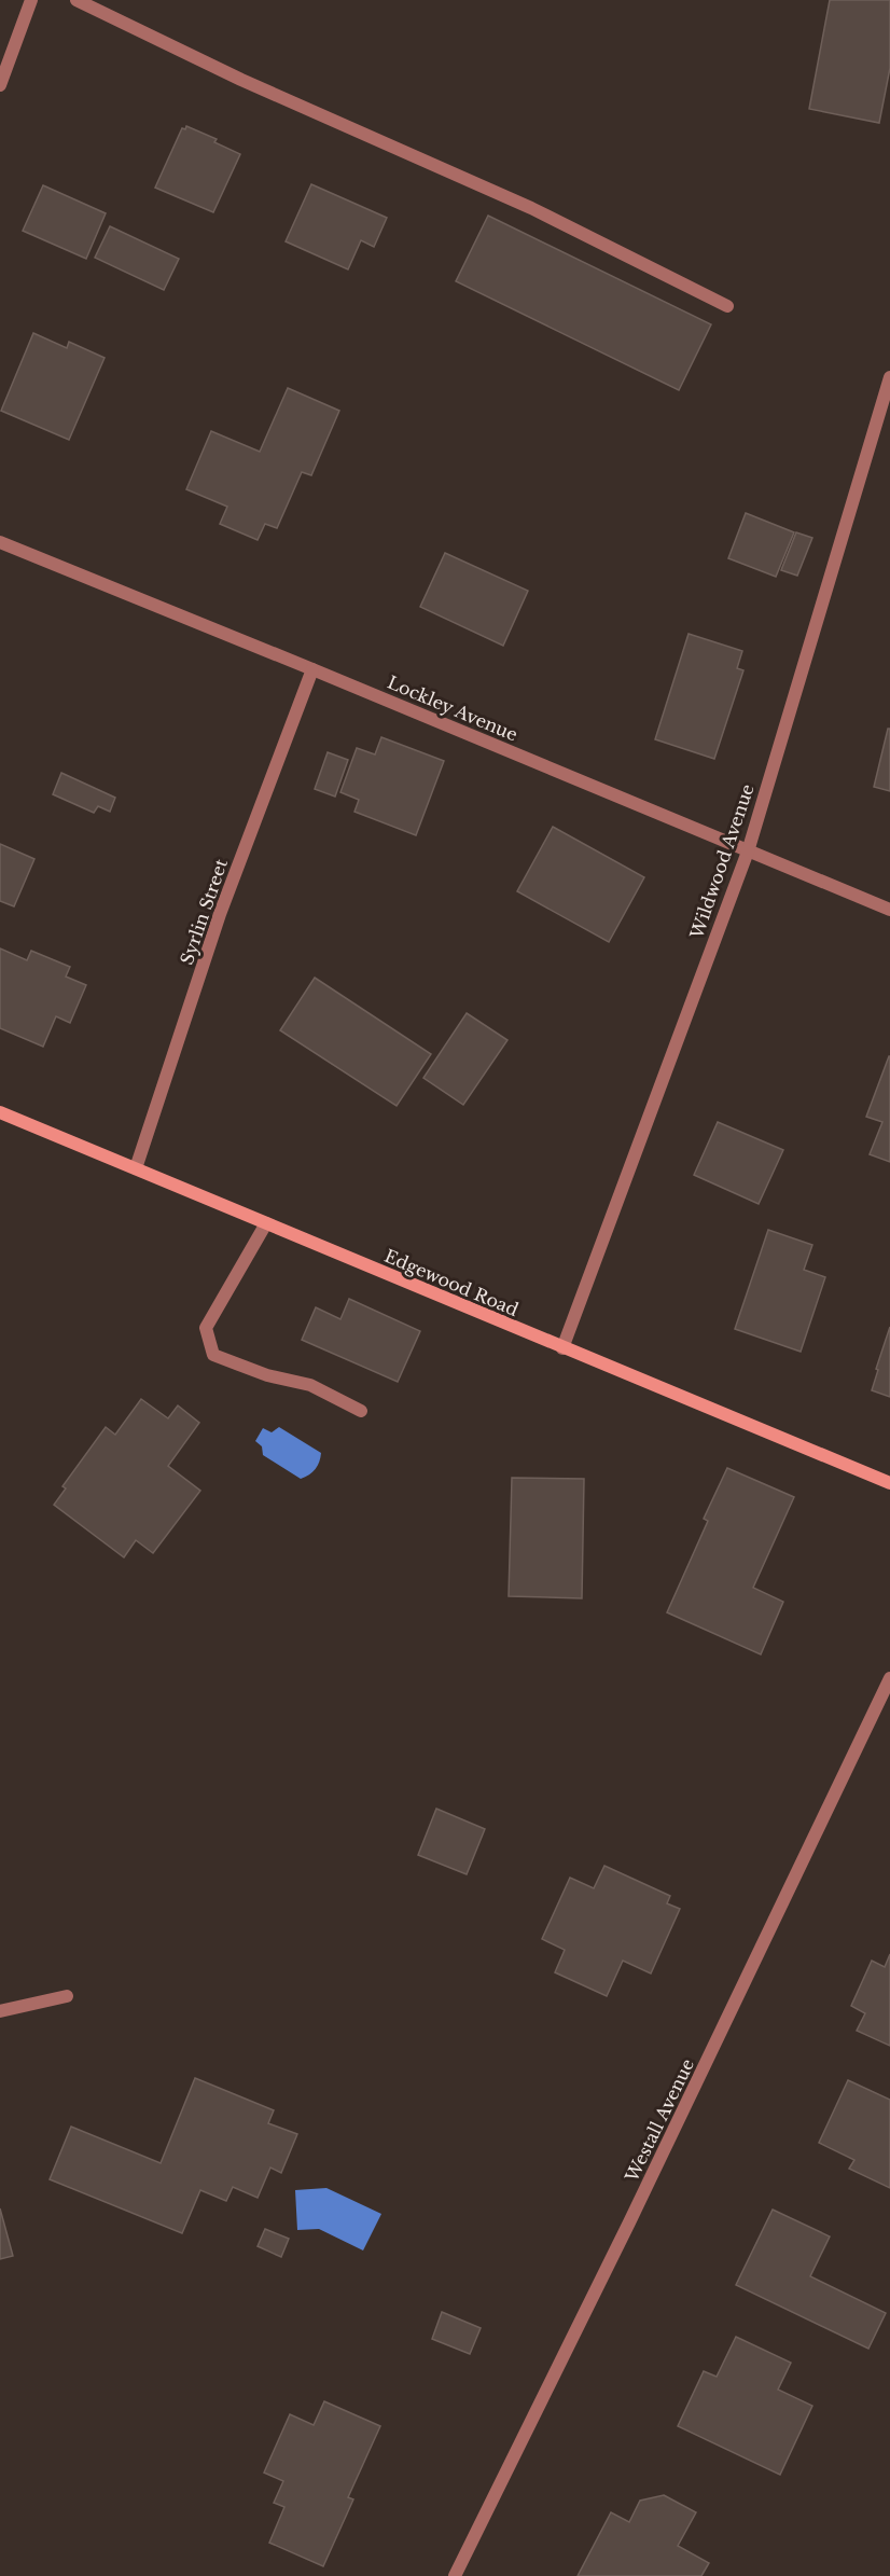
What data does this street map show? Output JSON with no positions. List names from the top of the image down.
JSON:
{
  "streets": {
    "street": [
      "Lockley Avenue",
      "Wildwood Avenue",
      "Syrlin Street",
      "Edgewood Road",
      "Westall Avenue"
    ]
  },
  "crossings": [
    ["Lockley Avenue", "Wildwood Avenue"],
    ["Lockley Avenue", "Syrlin Street"],
    ["Wildwood Avenue", "Edgewood Road"],
    ["Syrlin Street", "Edgewood Road"]
  ]
}
